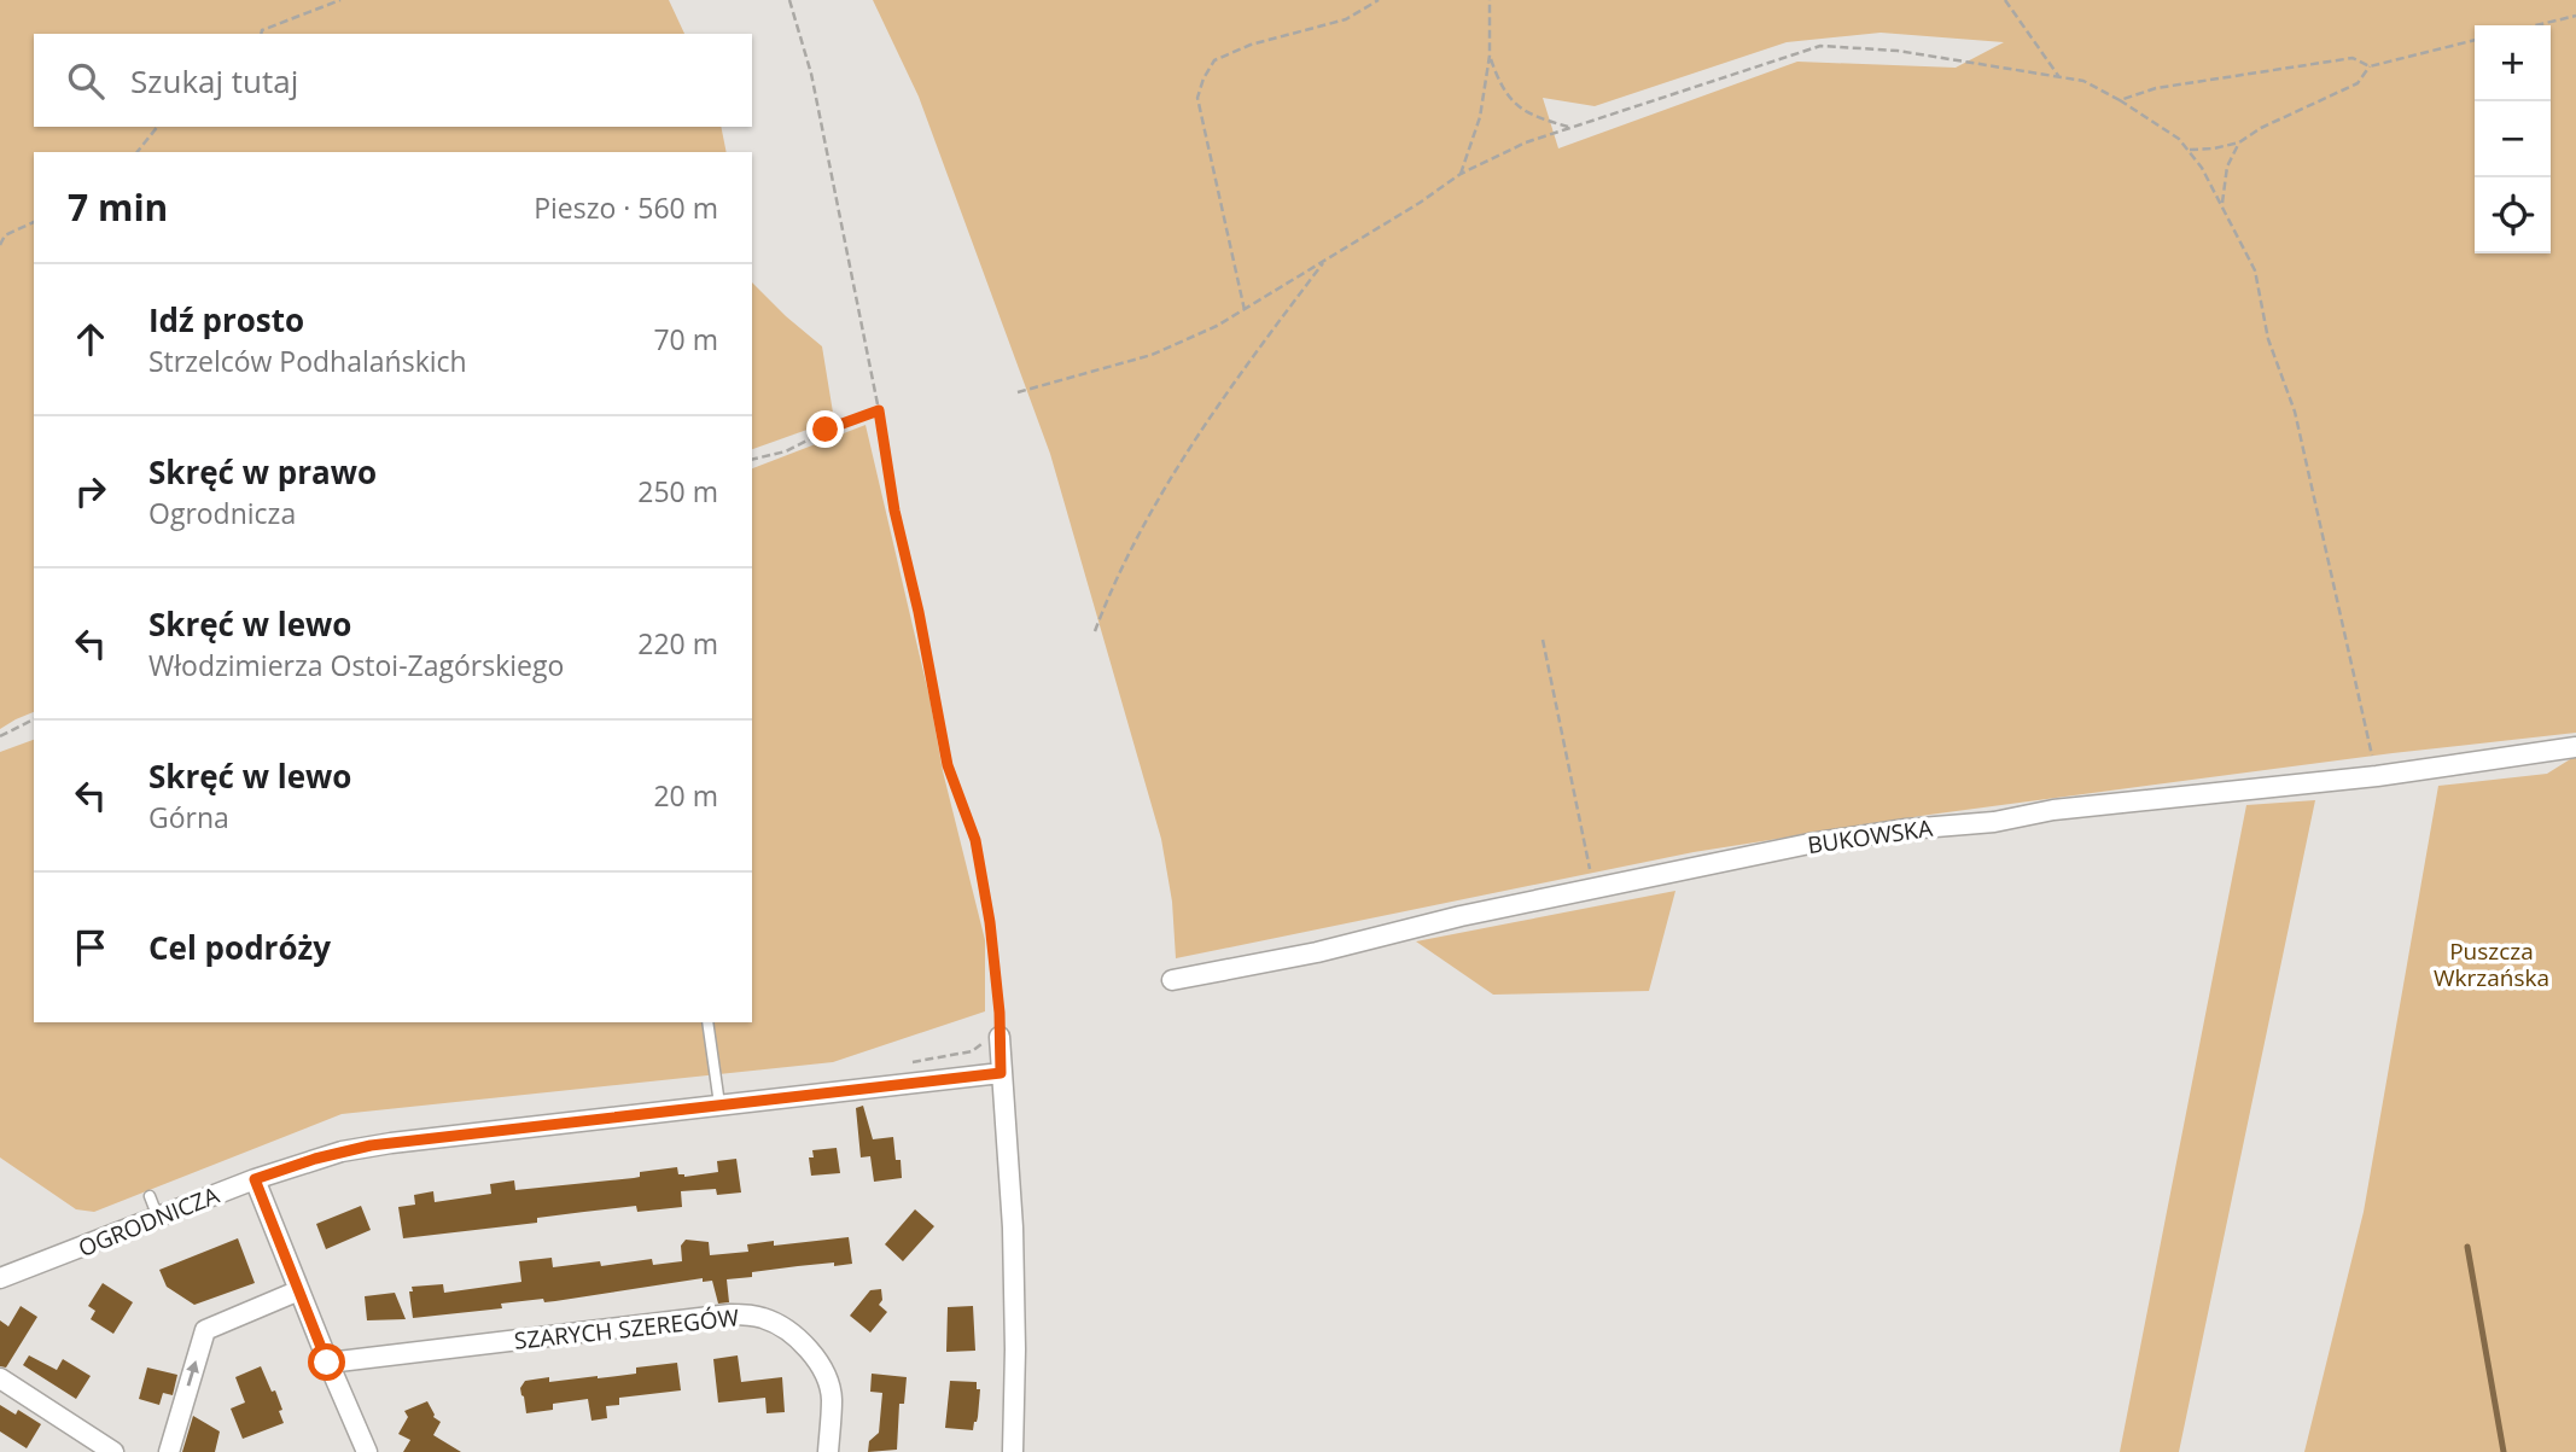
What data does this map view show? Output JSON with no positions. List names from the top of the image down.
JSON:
{
  "streets": {
    "street": ["BUKOWSKA", "OGRODNICZA", "SZARYCH SZEREGÓW"]
  },
  "parks": ["Puszcza Wkrzańska"],
  "page": {
    "map_buttons": ["+", "−"],
    "search": "Szukaj tutaj",
    "heading": ["7 min", "Pieszo · 560 m"],
    "list": [
      ["Idź prosto", "Strzelców Podhalańskich", "70 m"],
      ["Skręć w prawo", "Ogrodnicza", "250 m"],
      ["Skręć w lewo", "Włodzimierza Ostoi-Zagórskiego", "220 m"],
      ["Skręć w lewo", "Górna", "20 m"],
      "Cel podróży"
    ]
  }
}
